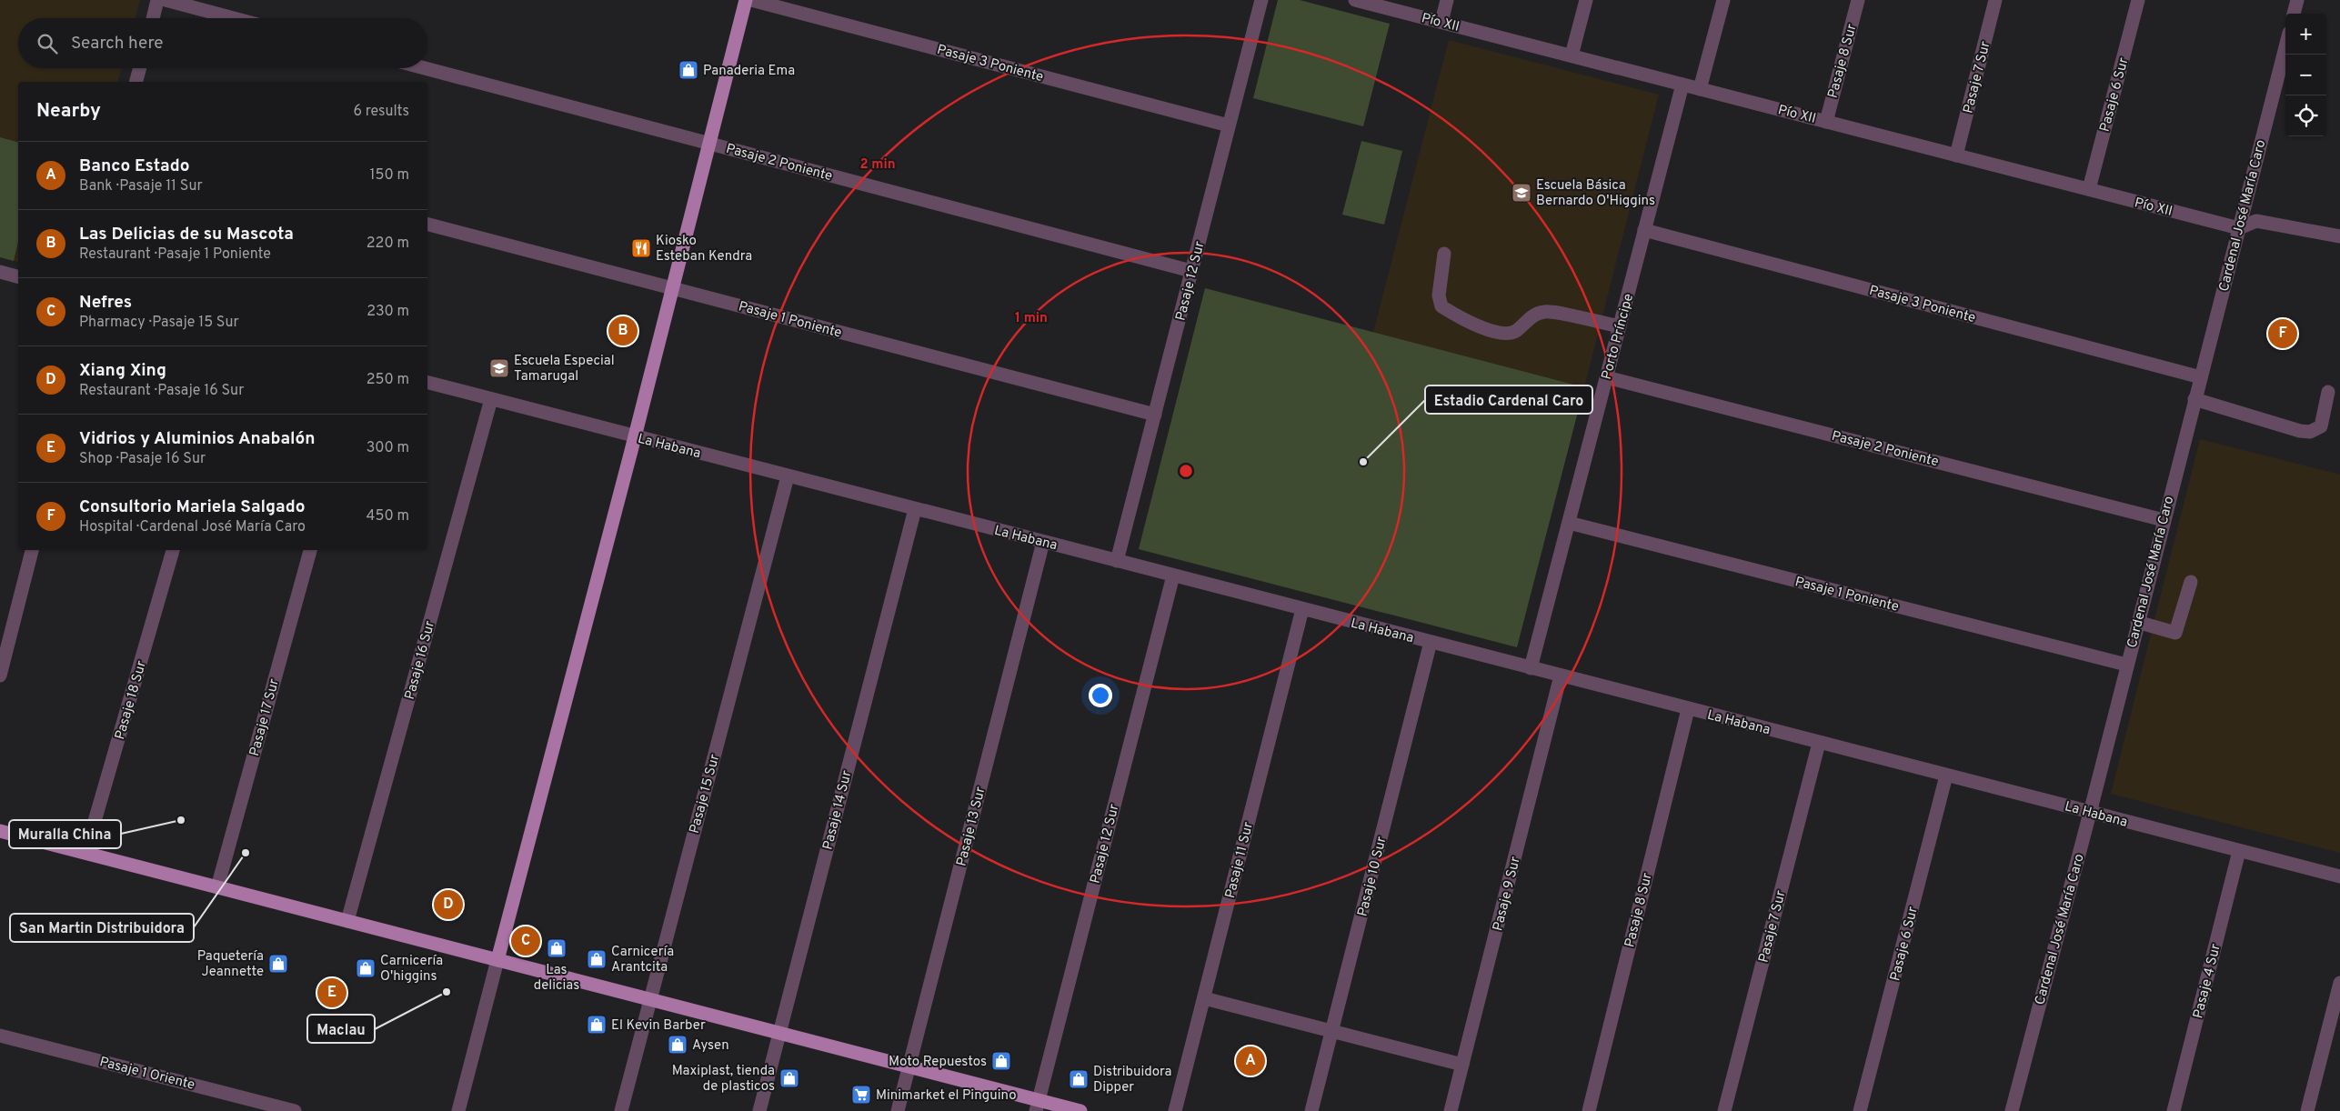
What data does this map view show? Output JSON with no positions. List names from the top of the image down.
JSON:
{
  "streets": {
    "street": [
      "Pío XII",
      "Pasaje 8 Sur",
      "Pasaje 3 Poniente",
      "Pasaje 7 Sur",
      "Pasaje 6 Sur",
      "Pasaje 2 Poniente",
      "Cardenal José María Caro",
      "Pasaje 12 Sur",
      "Pasaje 1 Poniente",
      "Porto Príncipe",
      "La Habana",
      "Pasaje 16 Sur",
      "Pasaje 18 Sur",
      "Pasaje 17 Sur",
      "Pasaje 15 Sur",
      "Pasaje 14 Sur",
      "Pasaje 13 Sur",
      "Pasaje 11 Sur",
      "Pasaje 10 Sur",
      "Pasaje 9 Sur",
      "Pasaje 4 Sur",
      "Pasaje 1 Oriente"
    ]
  },
  "crossings": [
    ["Pío XII", "Pasaje 8 Sur"],
    ["Pío XII", "Pasaje 7 Sur"],
    ["Pío XII", "Pasaje 6 Sur"],
    ["Pío XII", "Cardenal José María Caro"],
    ["Pío XII", "Porto Príncipe"],
    ["Pasaje 8 Sur", "La Habana"],
    ["Pasaje 3 Poniente", "Cardenal José María Caro"],
    ["Pasaje 3 Poniente", "Pasaje 12 Sur"],
    ["Pasaje 3 Poniente", "Porto Príncipe"],
    ["Pasaje 7 Sur", "La Habana"],
    ["Pasaje 6 Sur", "La Habana"],
    ["Pasaje 2 Poniente", "Cardenal José María Caro"],
    ["Pasaje 2 Poniente", "Pasaje 12 Sur"],
    ["Pasaje 2 Poniente", "Porto Príncipe"],
    ["Cardenal José María Caro", "Pasaje 1 Poniente"],
    ["Cardenal José María Caro", "La Habana"],
    ["Pasaje 12 Sur", "Pasaje 1 Poniente"],
    ["Pasaje 12 Sur", "La Habana"],
    ["Pasaje 1 Poniente", "Porto Príncipe"],
    ["Porto Príncipe", "La Habana"],
    ["La Habana", "Pasaje 16 Sur"],
    ["La Habana", "Pasaje 15 Sur"],
    ["La Habana", "Pasaje 14 Sur"],
    ["La Habana", "Pasaje 13 Sur"],
    ["La Habana", "Pasaje 11 Sur"],
    ["La Habana", "Pasaje 10 Sur"],
    ["La Habana", "Pasaje 9 Sur"],
    ["La Habana", "Pasaje 4 Sur"]
  ],
  "places": {
    "shop": [
      "Panaderia Ema",
      "Las delicias",
      "Carnicería Arantcita",
      "Paquetería Jeannette",
      "Carnicería O'higgins",
      "El Kevin Barber",
      "Aysen",
      "Moto Repuestos",
      "Maxiplast, tienda de plasticos",
      "Distribuidora Dipper"
    ],
    "school or university": ["Escuela Básica Bernardo O'Higgins", "Escuela Especial Tamarugal"],
    "restaurant": ["Kiosko Esteban Kendra"],
    "other": [
      "Estadio Cardenal Caro",
      "Muralla China",
      "San Martin Distribuidora",
      "Maclau"
    ],
    "supermarket": ["Minimarket el Pinguino"]
  },
  "page": {
    "map_buttons": ["+", "−"],
    "search": "Search here",
    "heading": ["Nearby", "6 results"],
    "list": [
      {
        "mark": "A",
        "name": "Banco Estado",
        "note": "Bank · Pasaje 11 Sur",
        "value": "150 m"
      },
      {
        "mark": "B",
        "name": "Las Delicias de su Mascota",
        "note": "Restaurant · Pasaje 1 Poniente",
        "value": "220 m"
      },
      {
        "mark": "C",
        "name": "Nefres",
        "note": "Pharmacy · Pasaje 15 Sur",
        "value": "230 m"
      },
      {
        "mark": "D",
        "name": "Xiang Xing",
        "note": "Restaurant · Pasaje 16 Sur",
        "value": "250 m"
      },
      {
        "mark": "E",
        "name": "Vidrios y Aluminios Anabalón",
        "note": "Shop · Pasaje 16 Sur",
        "value": "300 m"
      },
      {
        "mark": "F",
        "name": "Consultorio Mariela Salgado",
        "note": "Hospital · Cardenal José María Caro",
        "value": "450 m"
      }
    ],
    "pins": [
      "B",
      "F",
      "D",
      "C",
      "E",
      "A"
    ]
  },
  "rings": ["2 min", "1 min"]
}
